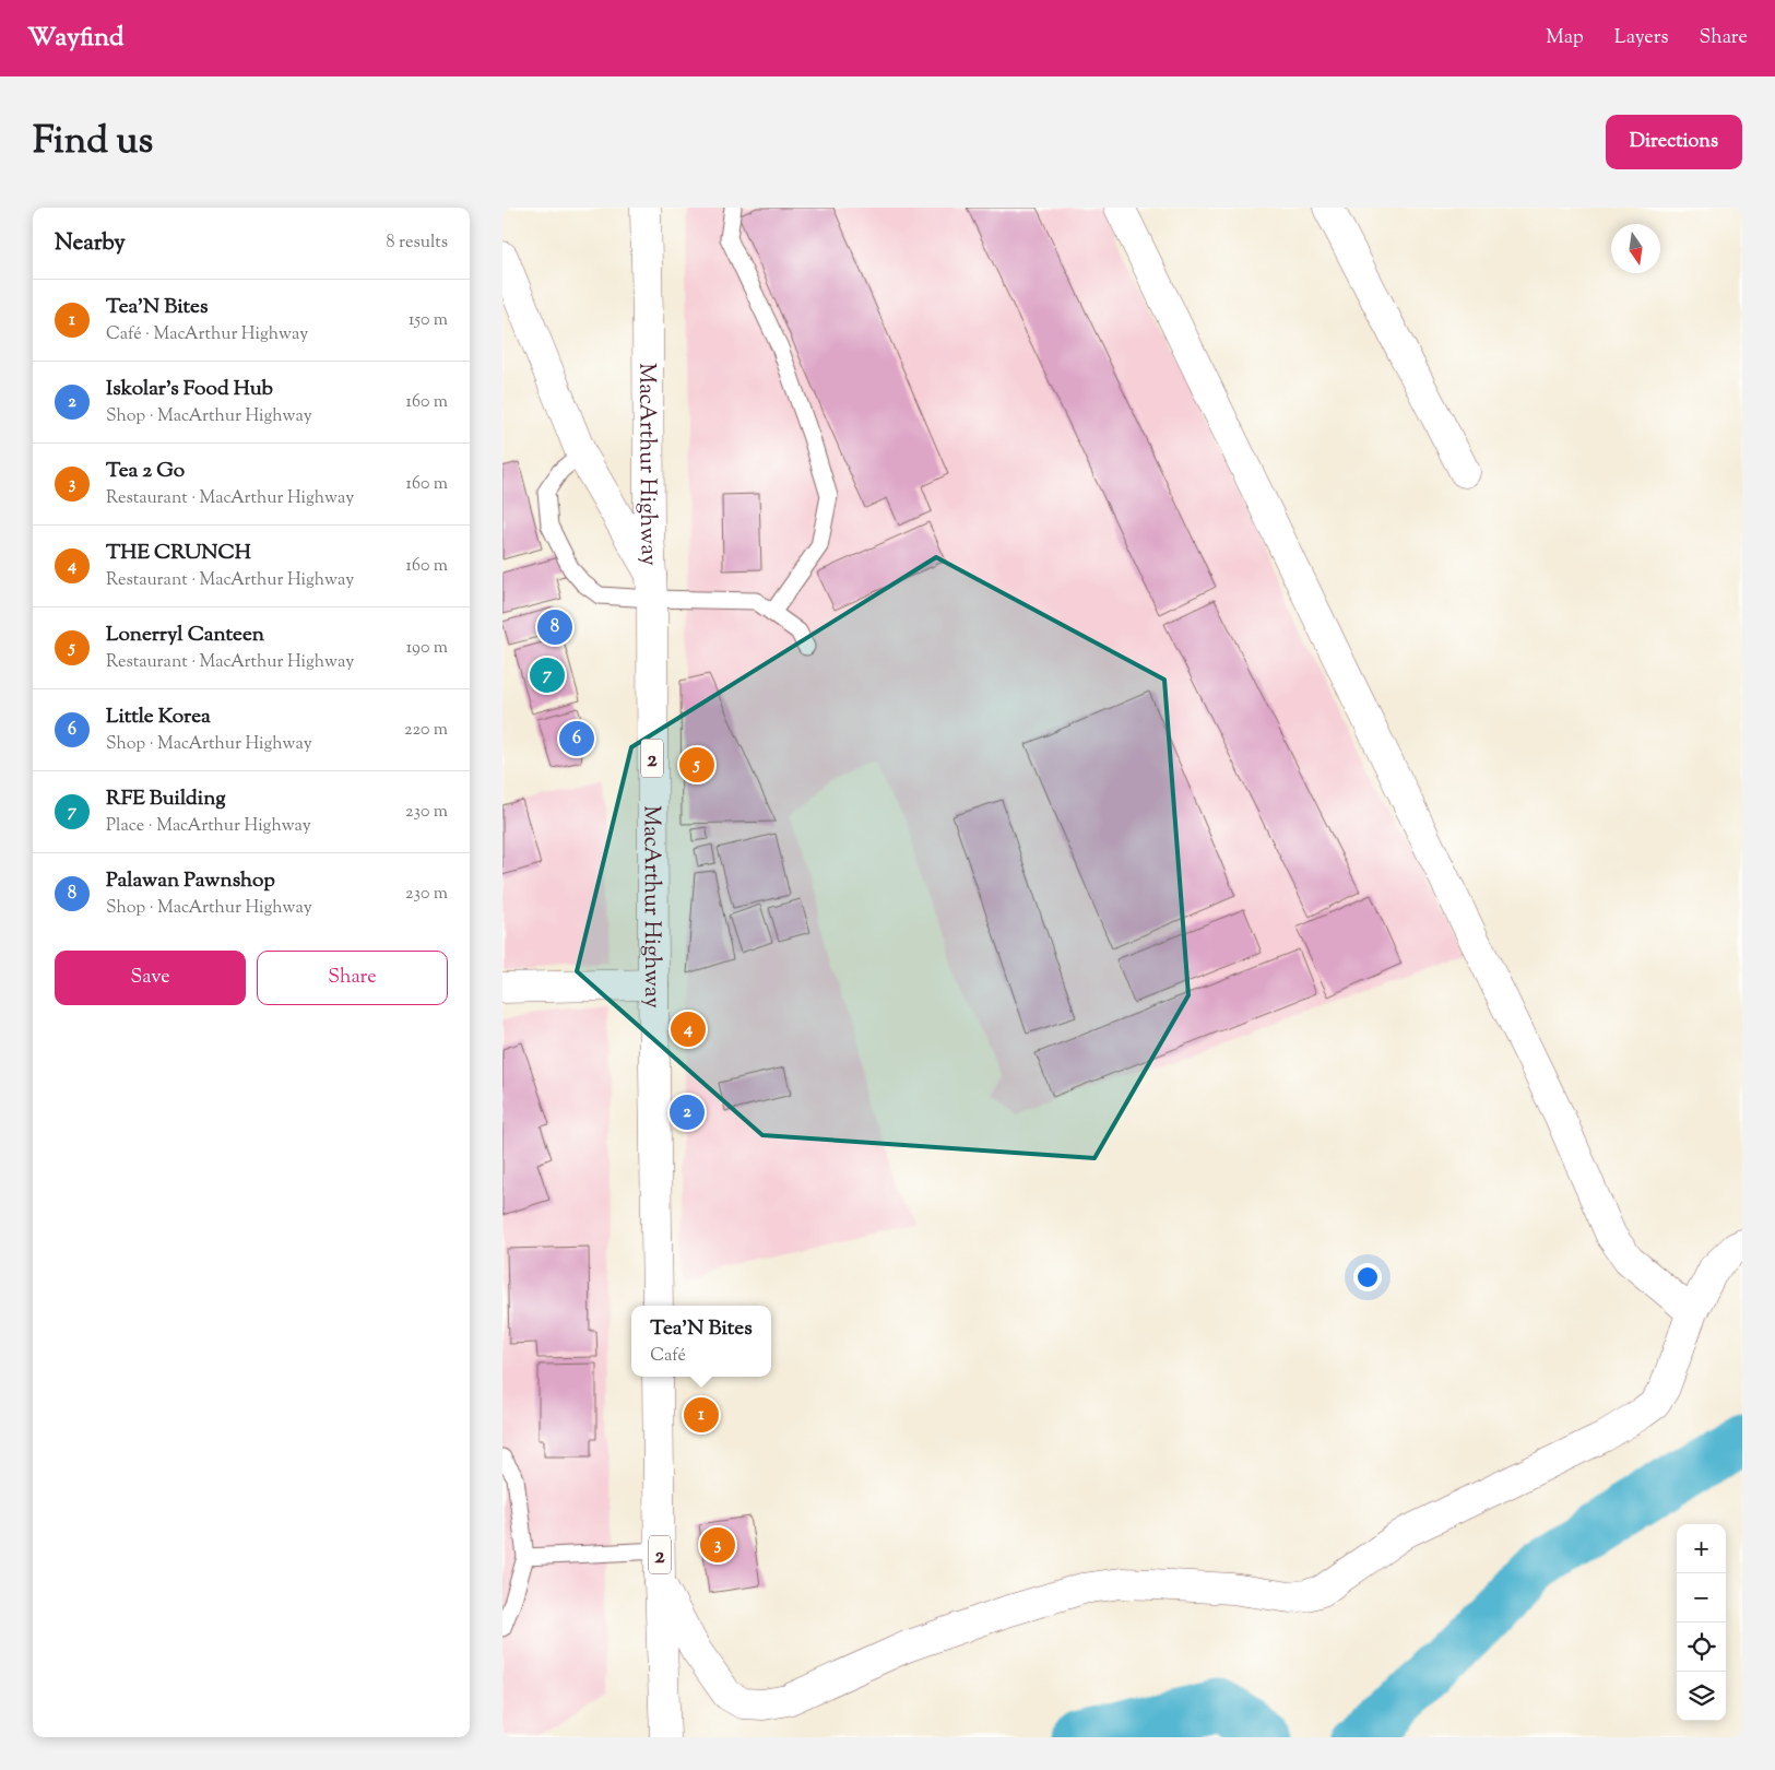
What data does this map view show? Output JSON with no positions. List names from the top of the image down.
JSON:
{
  "streets": {
    "street": ["MacArthur Highway", "2"]
  },
  "north": "bottom",
  "page": {
    "header": "Wayfind",
    "nav": ["Map", "Layers", "Share"],
    "title": "Find us",
    "buttons": [
      "Directions",
      ["Save", "Share"]
    ],
    "heading": ["Nearby", "8 results"],
    "list": [
      {
        "mark": "1",
        "name": "Tea'N Bites",
        "note": "Café · MacArthur Highway",
        "value": "150 m"
      },
      {
        "mark": "2",
        "name": "Iskolar's Food Hub",
        "note": "Shop · MacArthur Highway",
        "value": "160 m"
      },
      {
        "mark": "3",
        "name": "Tea 2 Go",
        "note": "Restaurant · MacArthur Highway",
        "value": "160 m"
      },
      {
        "mark": "4",
        "name": "THE CRUNCH",
        "note": "Restaurant · MacArthur Highway",
        "value": "160 m"
      },
      {
        "mark": "5",
        "name": "Lonerryl Canteen",
        "note": "Restaurant · MacArthur Highway",
        "value": "190 m"
      },
      {
        "mark": "6",
        "name": "Little Korea",
        "note": "Shop · MacArthur Highway",
        "value": "220 m"
      },
      {
        "mark": "7",
        "name": "RFE Building",
        "note": "Place · MacArthur Highway",
        "value": "230 m"
      },
      {
        "mark": "8",
        "name": "Palawan Pawnshop",
        "note": "Shop · MacArthur Highway",
        "value": "230 m"
      }
    ],
    "pins": [
      "8",
      "7",
      "6",
      "5",
      "4",
      "2",
      "1",
      "3"
    ],
    "popup": ["Tea'N Bites", "Café"],
    "map_buttons": ["+", "−"]
  }
}
